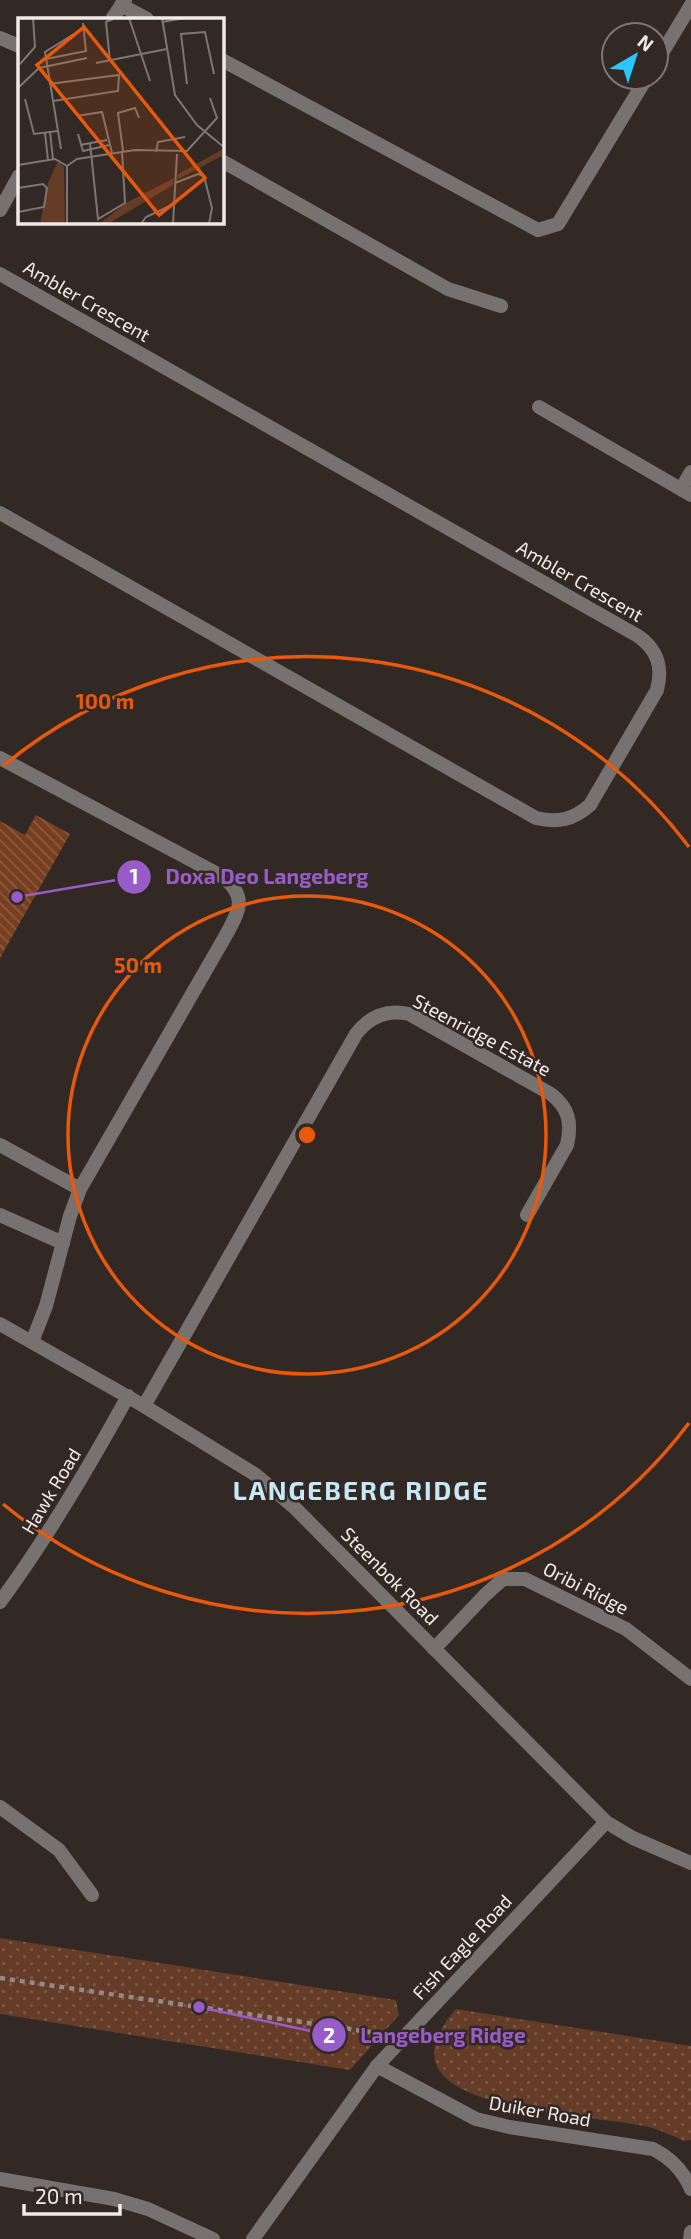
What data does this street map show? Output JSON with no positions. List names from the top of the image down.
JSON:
{
  "streets": {
    "street": [
      "Ambler Crescent",
      "Steenridge Estate",
      "Hawk Road",
      "Steenbok Road",
      "Oribi Ridge",
      "Fish Eagle Road",
      "Duiker Road"
    ]
  },
  "crossings": [
    ["Steenridge Estate", "Steenbok Road"],
    ["Hawk Road", "Steenbok Road"],
    ["Steenbok Road", "Oribi Ridge"],
    ["Steenbok Road", "Fish Eagle Road"],
    ["Fish Eagle Road", "Duiker Road"]
  ],
  "districts": ["LANGEBERG RIDGE"],
  "places": ["Doxa Deo Langeberg", "Langeberg Ridge"],
  "scale_bar": "20 m",
  "north": "top right",
  "rings": ["100 m", "50 m"]
}
